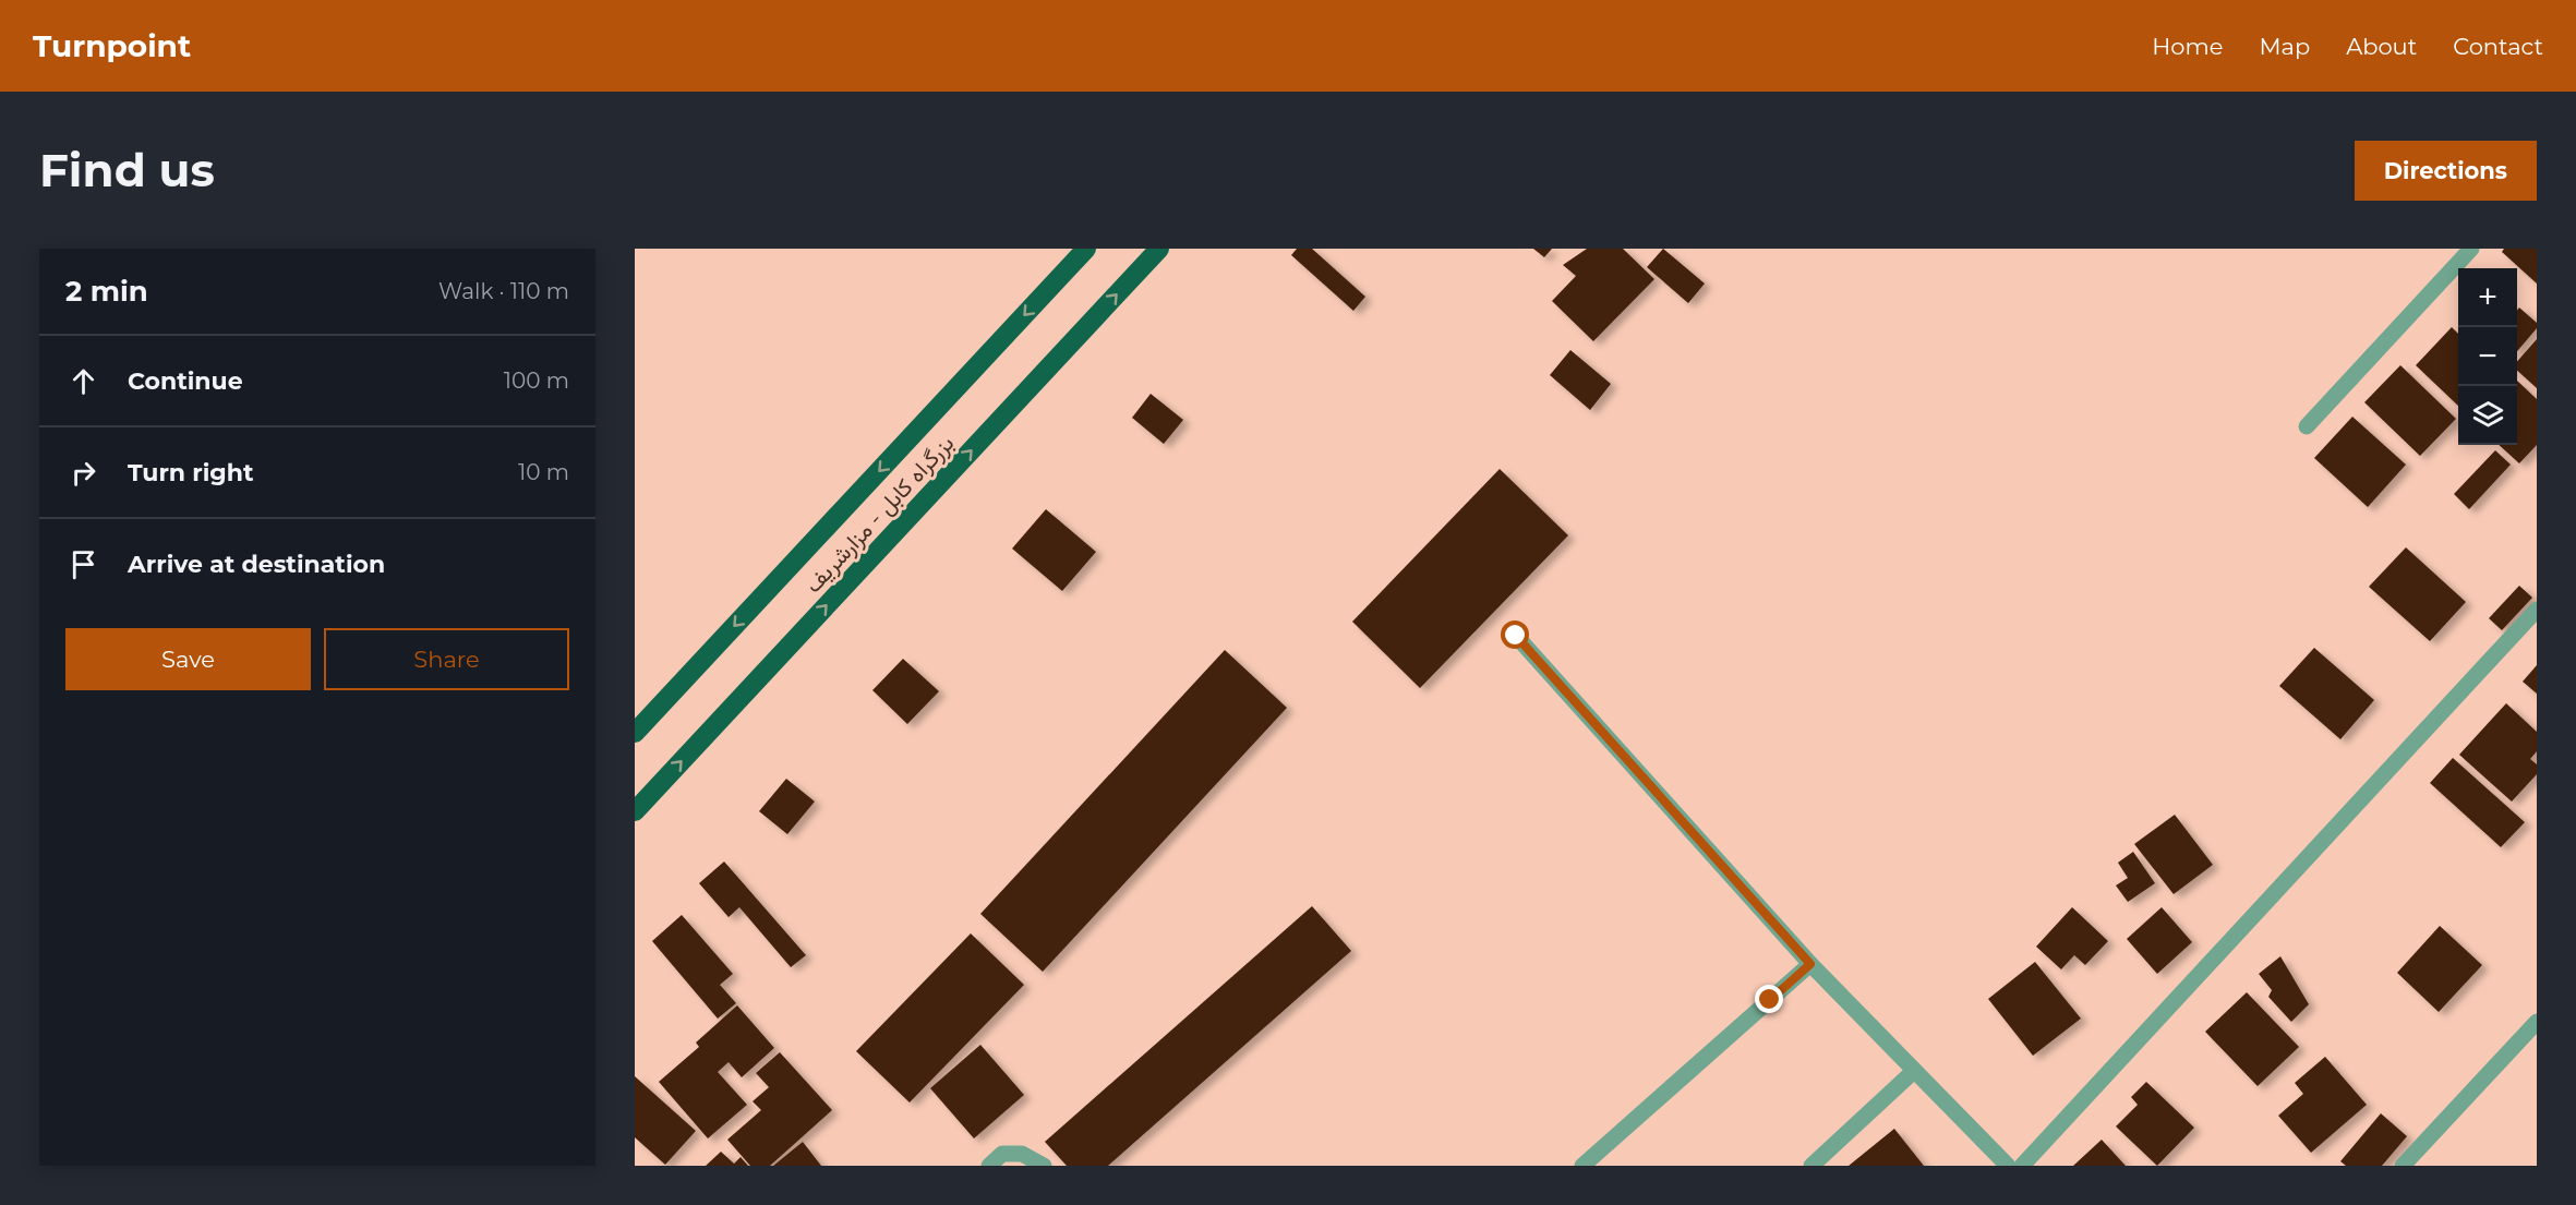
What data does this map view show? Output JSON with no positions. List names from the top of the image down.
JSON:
{
  "streets": {
    "highway": ["بزرگراه کابل - مزارشریف"]
  },
  "page": {
    "header": "Turnpoint",
    "nav": [
      "Home",
      "Map",
      "About",
      "Contact"
    ],
    "buttons": [
      "Directions",
      ["Save", "Share"]
    ],
    "title": "Find us",
    "heading": ["2 min", "Walk · 110 m"],
    "map_buttons": ["+", "−"],
    "list": [
      ["Continue", "100 m"],
      ["Turn right", "10 m"],
      "Arrive at destination"
    ]
  }
}
